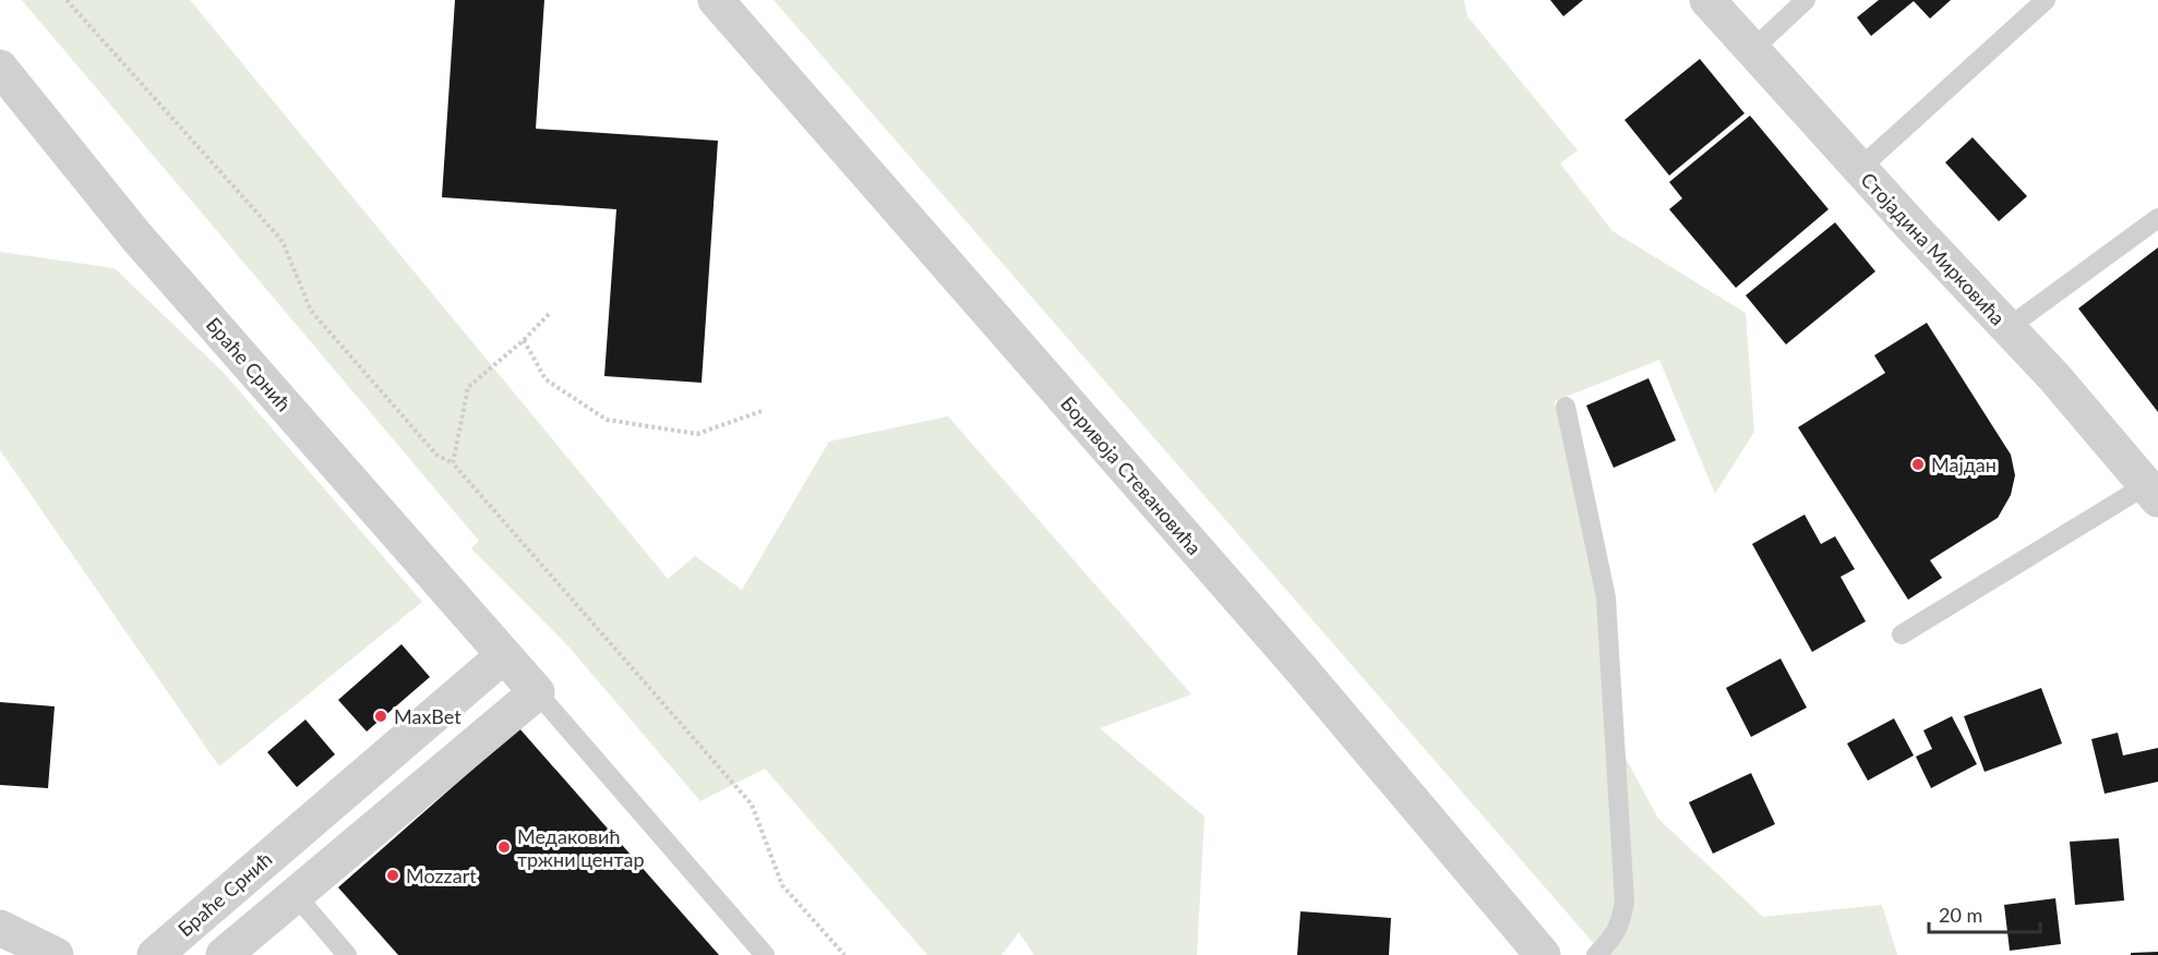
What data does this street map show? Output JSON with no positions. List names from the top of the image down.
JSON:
{
  "streets": {
    "street": ["Стојадина Мирковића", "Браће Срнић", "Боривоја Стевановића"]
  },
  "places": [
    "Мајдан",
    "MaxBet",
    "Медаковић тржни центар",
    "Mozzart"
  ],
  "scale_bar": "20 m"
}
